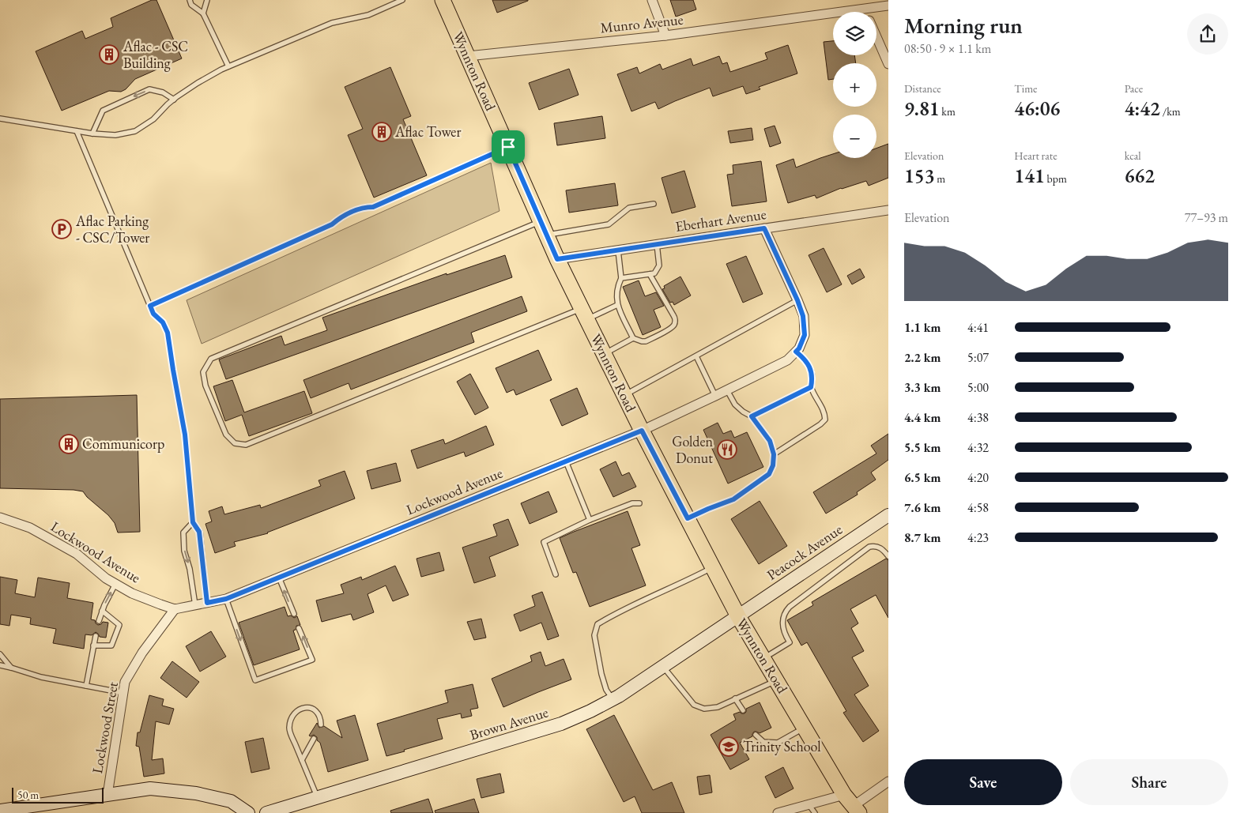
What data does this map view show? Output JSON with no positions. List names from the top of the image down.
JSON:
{
  "streets": {
    "main road": ["Wynnton Road"],
    "street": [
      "Munro Avenue",
      "Eberhart Avenue",
      "Lockwood Avenue",
      "Peacock Avenue",
      "Brown Avenue",
      "Lockwood Street"
    ]
  },
  "crossings": [
    ["Munro Avenue", "Wynnton Road"],
    ["Wynnton Road", "Eberhart Avenue"],
    ["Wynnton Road", "Lockwood Avenue"],
    ["Wynnton Road", "Peacock Avenue"],
    ["Wynnton Road", "Brown Avenue"],
    ["Eberhart Avenue", "Lockwood Avenue"],
    ["Lockwood Avenue", "Lockwood Street"],
    ["Peacock Avenue", "Brown Avenue"]
  ],
  "places": {
    "building": ["Aflac - CSC Building", "Aflac Tower", "Communicorp"],
    "parking": ["Aflac Parking - CSC/Tower"],
    "restaurant": ["Golden Donut"],
    "school or university": ["Trinity School"]
  },
  "scale_bar": "50 m",
  "page": {
    "heading": ["Morning run", "08:50 · 9 × 1.1 km"],
    "map_buttons": ["+", "−"],
    "stats": [
      ["Distance", "9.81 km"],
      ["Time", "46:06"],
      ["Pace", "4:42 /km"],
      ["Elevation", "153 m"],
      ["Heart rate", "141 bpm"],
      ["kcal", "662"]
    ],
    "chart": ["Elevation", "77–93 m"],
    "list": [
      {
        "name": "1.1 km",
        "note": "4:41"
      },
      {
        "name": "2.2 km",
        "note": "5:07"
      },
      {
        "name": "3.3 km",
        "note": "5:00"
      },
      {
        "name": "4.4 km",
        "note": "4:38"
      },
      {
        "name": "5.5 km",
        "note": "4:32"
      },
      {
        "name": "6.5 km",
        "note": "4:20"
      },
      {
        "name": "7.6 km",
        "note": "4:58"
      },
      {
        "name": "8.7 km",
        "note": "4:23"
      }
    ],
    "buttons": ["Save", "Share"],
    "scale": "50 m"
  }
}
